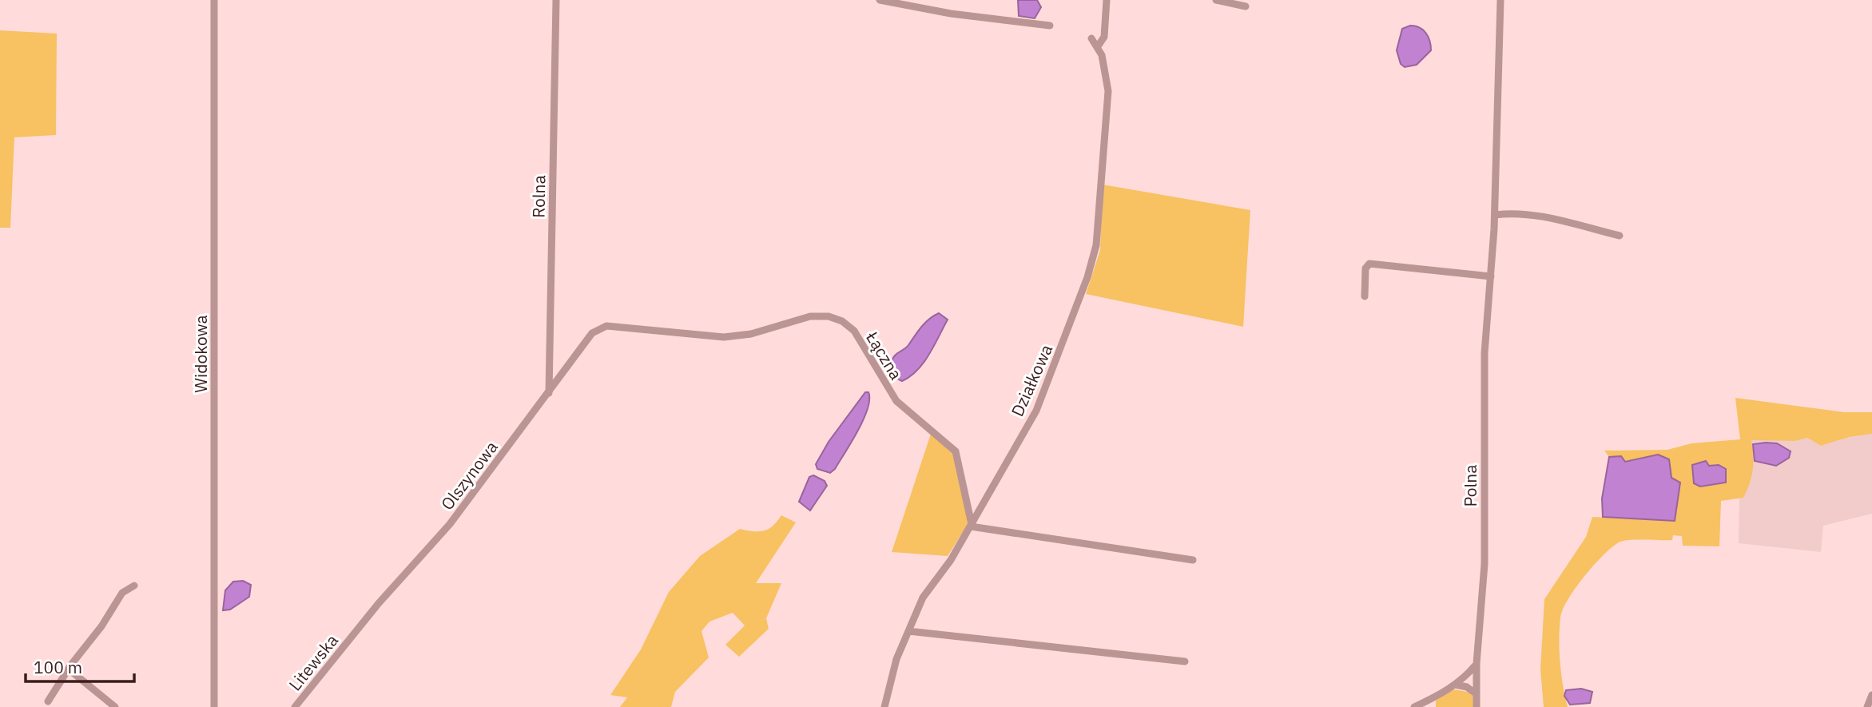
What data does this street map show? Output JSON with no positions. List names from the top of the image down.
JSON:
{
  "streets": {
    "street": [
      "Rolna",
      "Widokowa",
      "Łączna",
      "Działkowa",
      "Olszynowa",
      "Polna",
      "Litewska"
    ]
  },
  "crossings": [
    ["Rolna", "Olszynowa"],
    ["Łączna", "Działkowa"],
    ["Łączna", "Olszynowa"],
    ["Olszynowa", "Litewska"]
  ],
  "scale_bar": "100 m"
}
